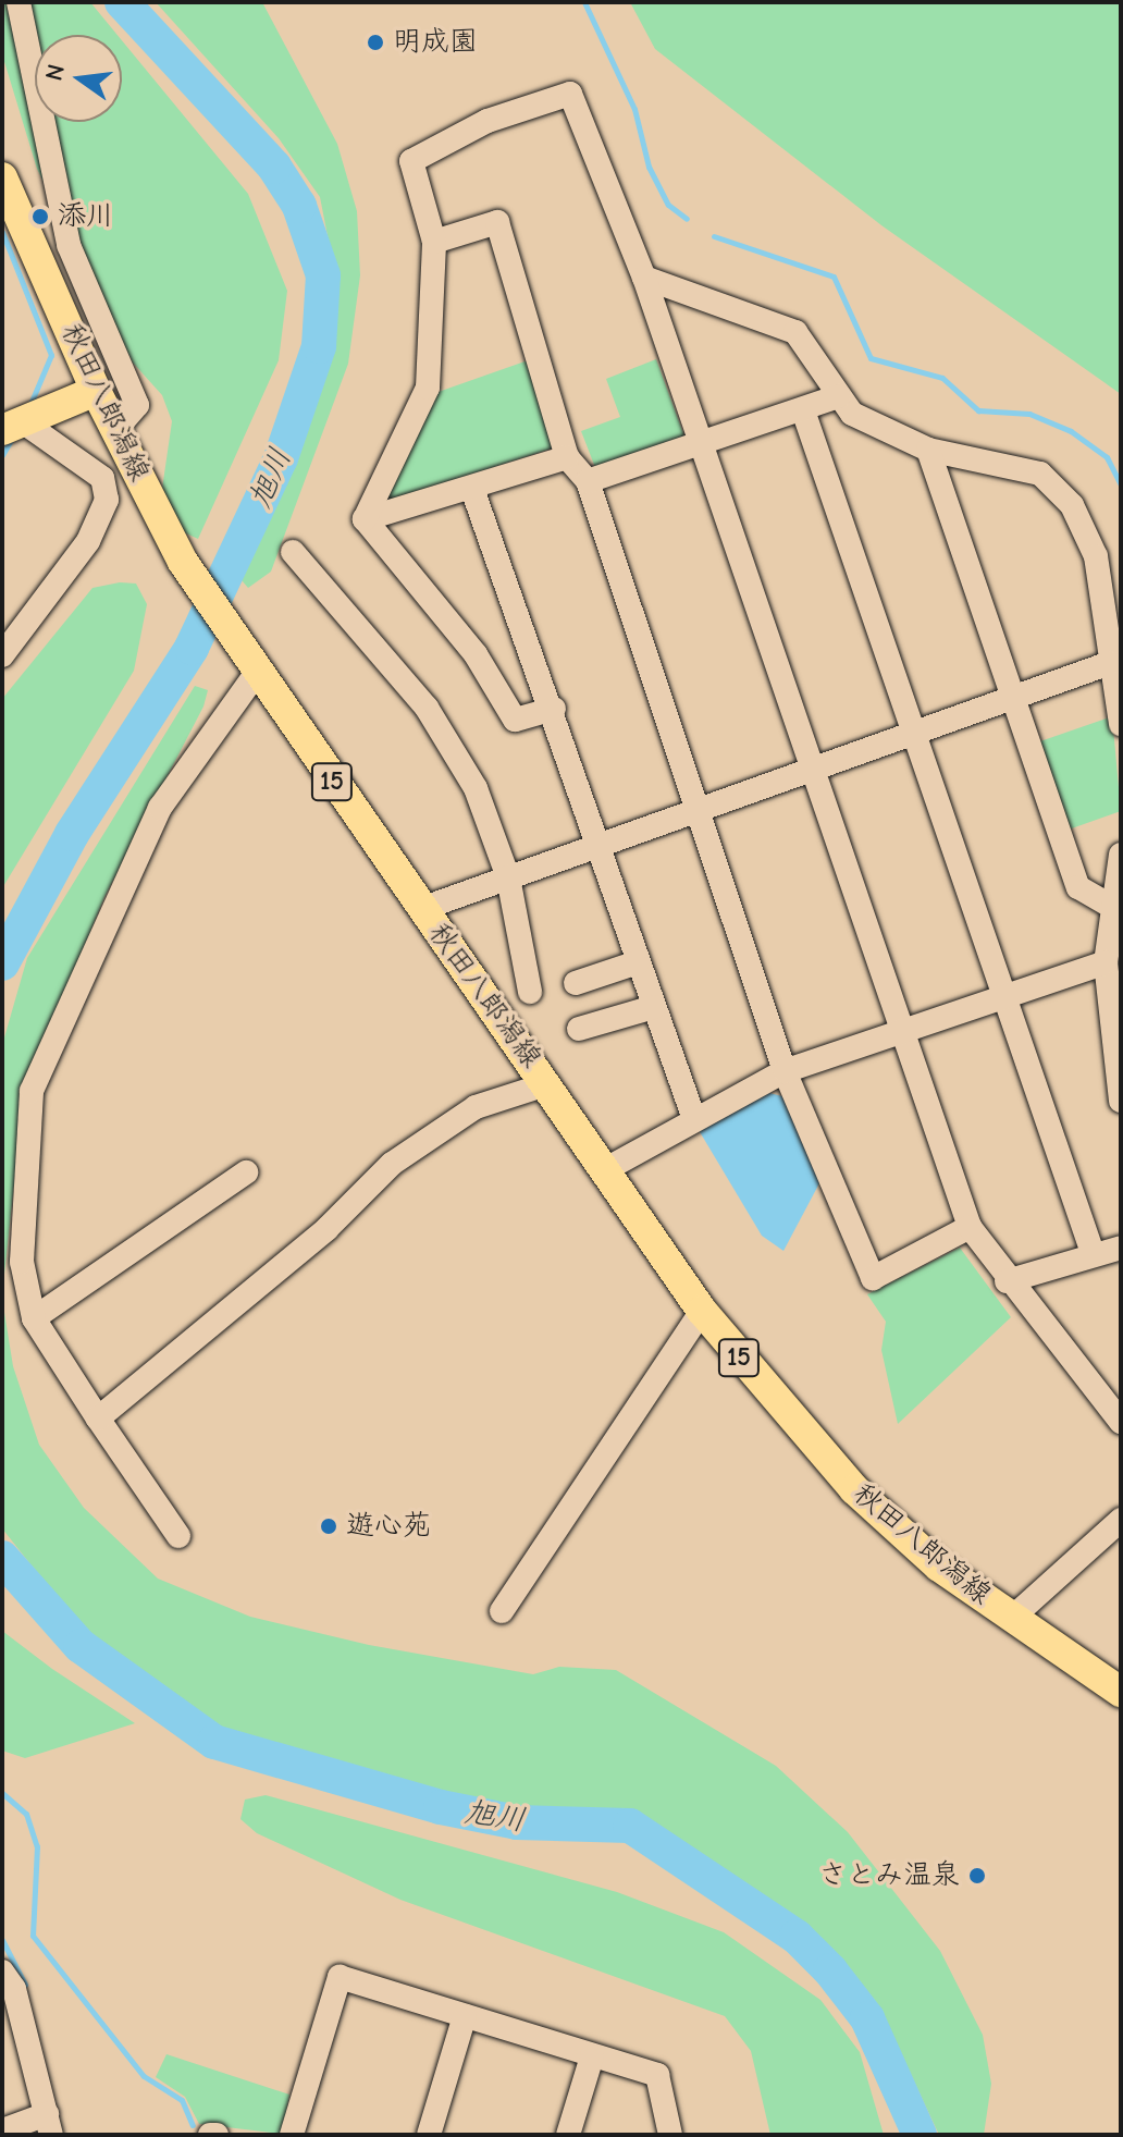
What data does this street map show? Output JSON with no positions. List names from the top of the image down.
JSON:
{
  "streets": {
    "main road": ["秋田八郎潟線", "15"]
  },
  "water": ["旭川"],
  "places": [
    "明成園",
    "添川",
    "遊心苑",
    "さとみ温泉"
  ],
  "north": "left"
}
